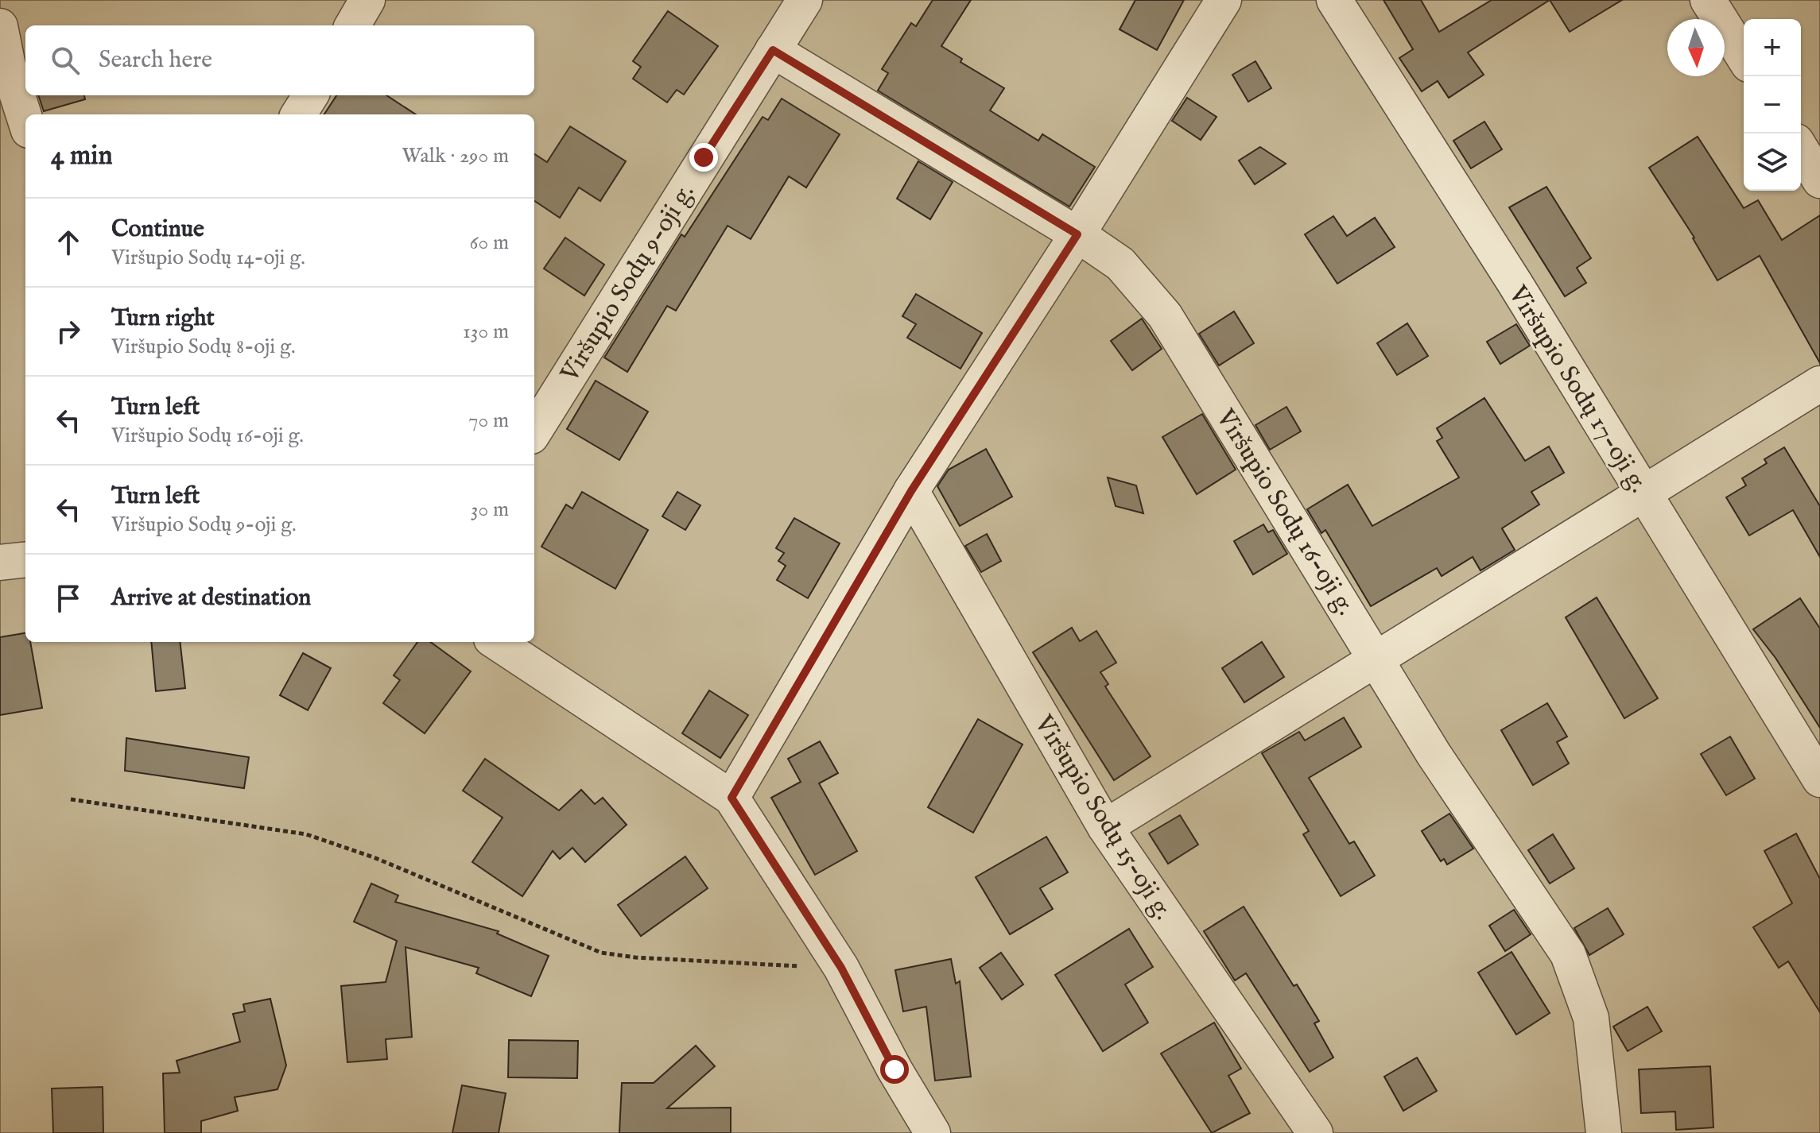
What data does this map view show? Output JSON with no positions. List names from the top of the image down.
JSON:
{
  "streets": {
    "street": [
      "Viršupio Sodų 9-oji g.",
      "Viršupio Sodų 17-oji g.",
      "Viršupio Sodų 16-oji g.",
      "Viršupio Sodų 15-oji g."
    ]
  },
  "crossings": [
    ["Viršupio Sodų 9-oji g.", "Viršupio Sodų 16-oji g."]
  ],
  "north": "bottom",
  "page": {
    "map_buttons": ["+", "−"],
    "search": "Search here",
    "heading": ["4 min", "Walk · 290 m"],
    "list": [
      ["Continue", "Viršupio Sodų 14-oji g.", "60 m"],
      ["Turn right", "Viršupio Sodų 8-oji g.", "130 m"],
      ["Turn left", "Viršupio Sodų 16-oji g.", "70 m"],
      ["Turn left", "Viršupio Sodų 9-oji g.", "30 m"],
      "Arrive at destination"
    ]
  }
}
